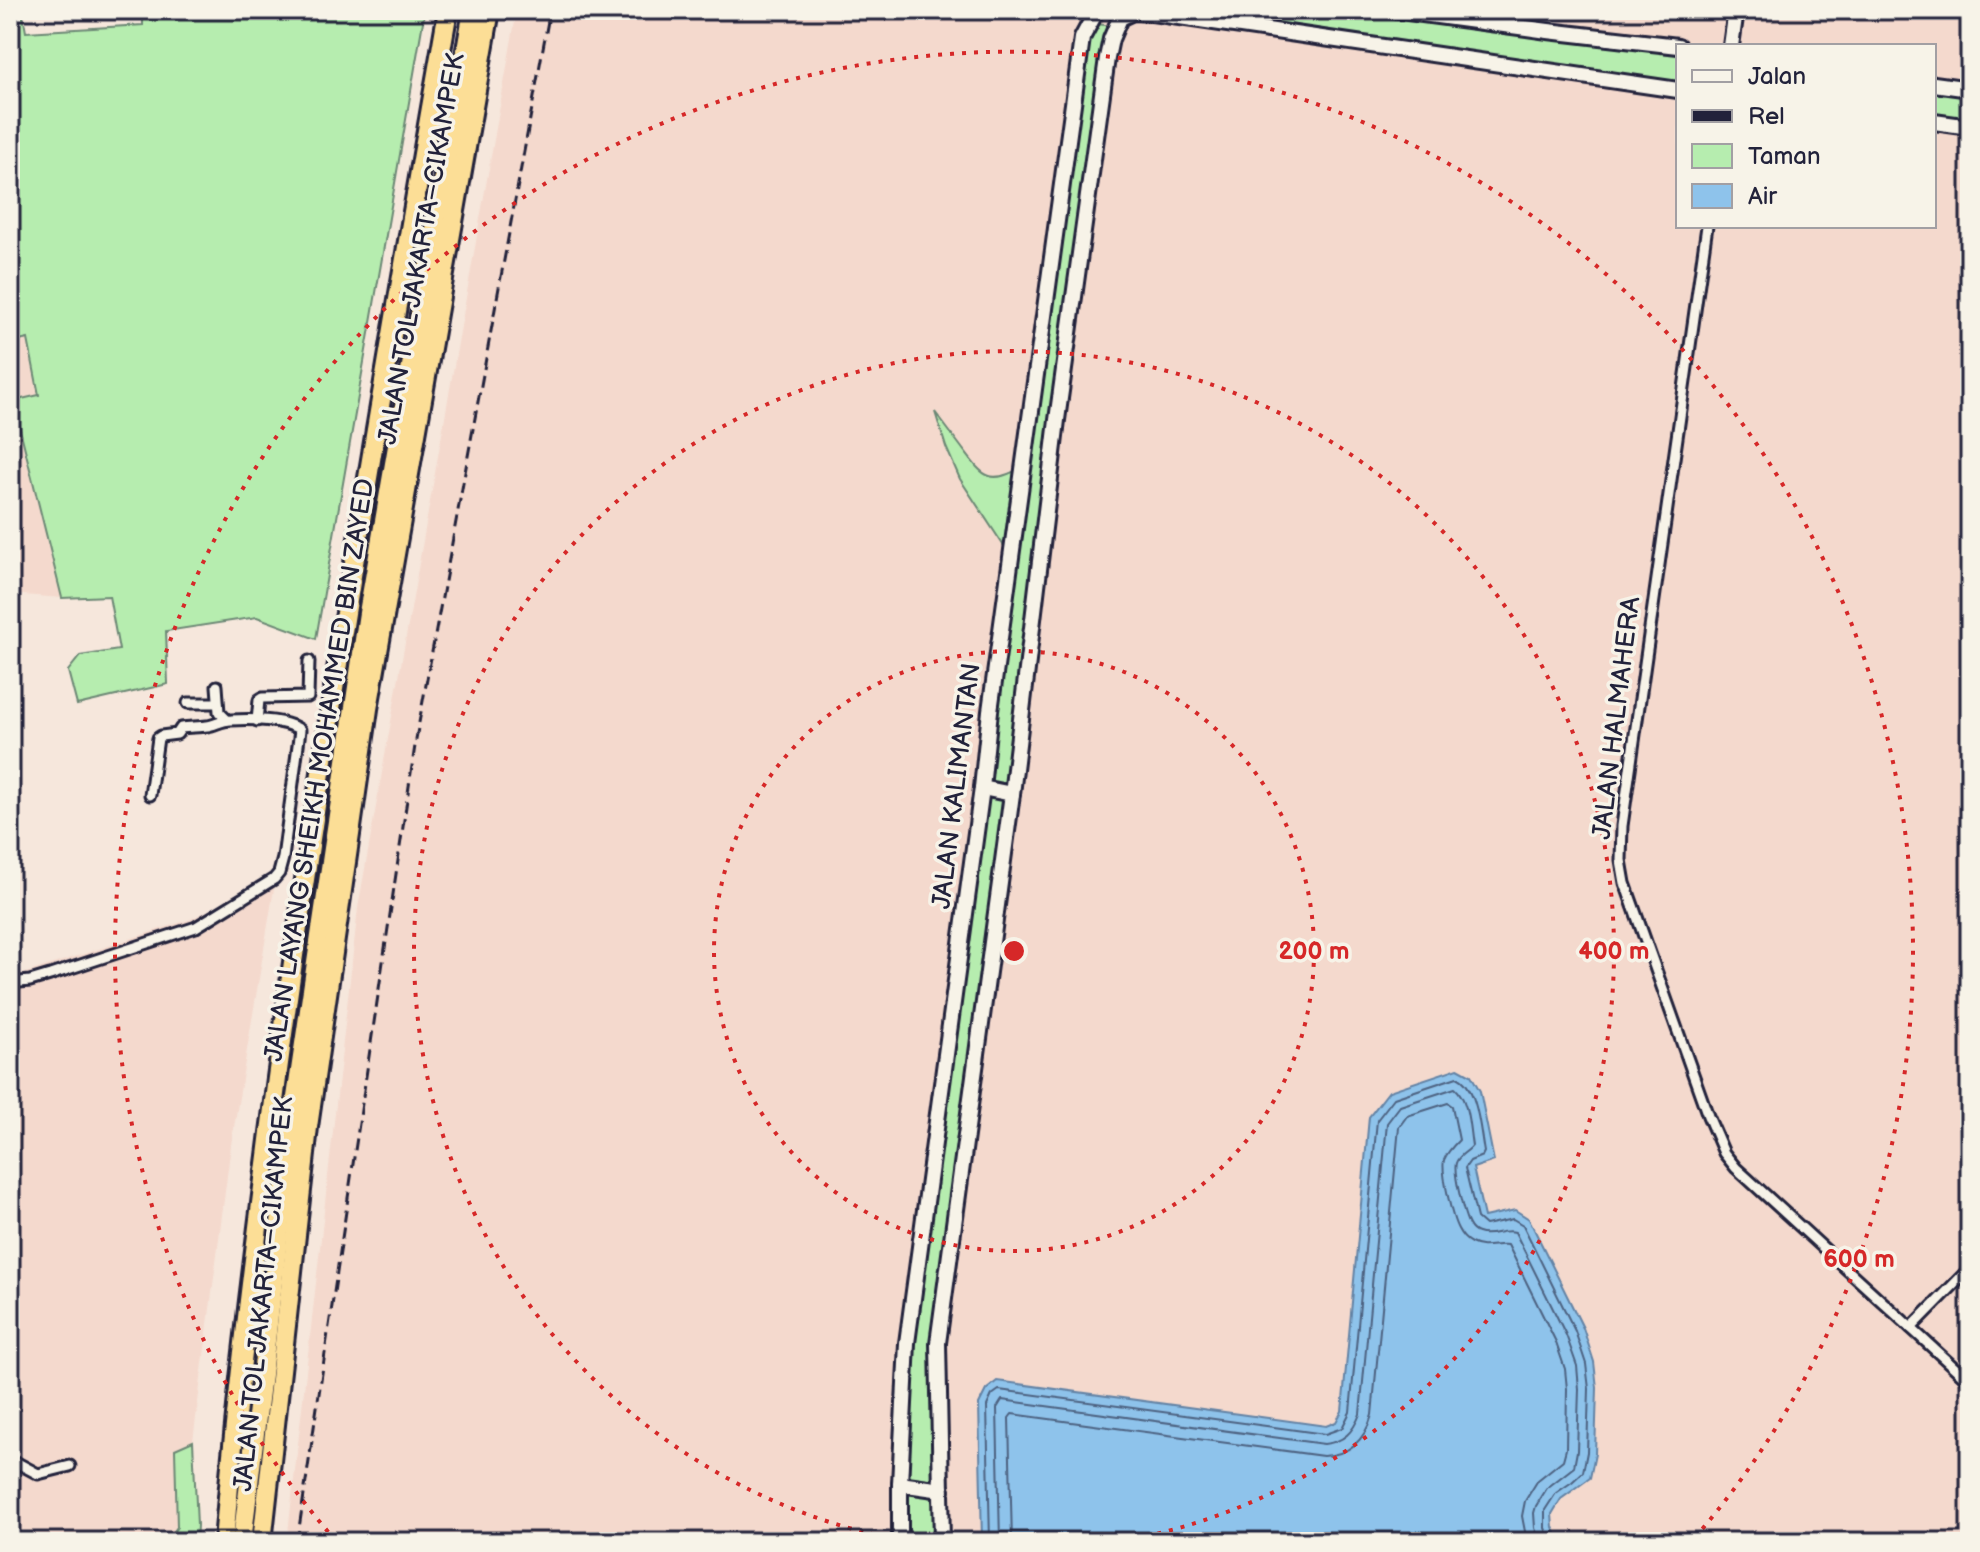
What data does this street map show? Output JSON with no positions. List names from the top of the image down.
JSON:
{
  "streets": {
    "highway": ["JALAN TOL JAKARTA–CIKAMPEK", "JALAN LAYANG SHEIKH MOHAMMED BIN ZAYED"],
    "street": ["JALAN HALMAHERA", "JALAN KALIMANTAN"]
  },
  "legend": [
    "Jalan",
    "Rel",
    "Taman",
    "Air"
  ],
  "rings": ["200 m", "400 m", "600 m"]
}
